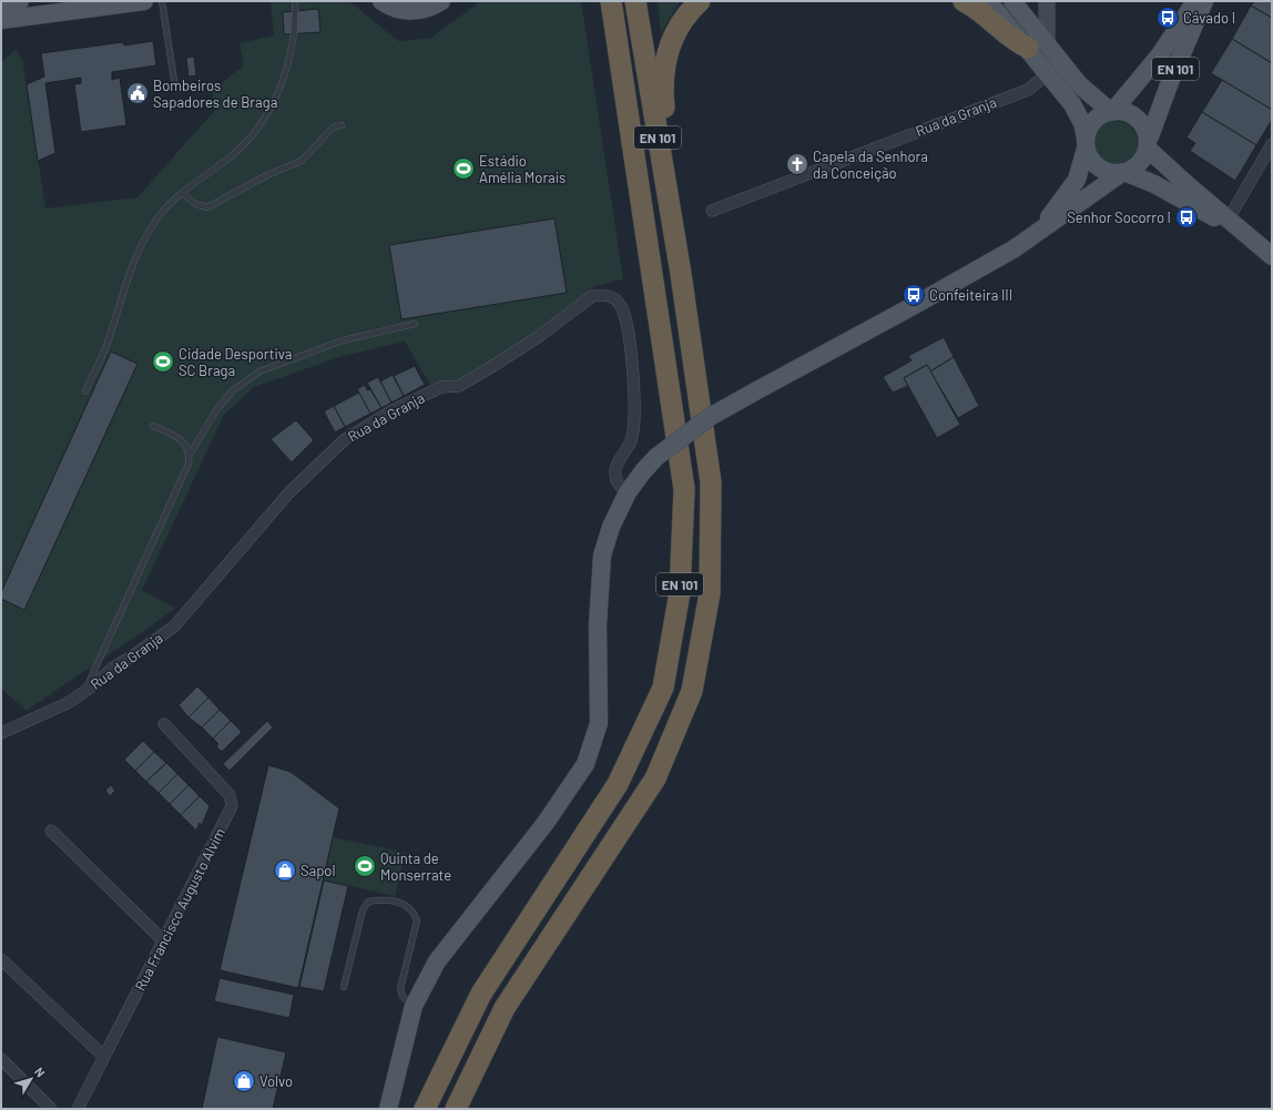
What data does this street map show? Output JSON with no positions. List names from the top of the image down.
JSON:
{
  "streets": {
    "highway": ["EN 101"],
    "street": ["Rua da Granja", "Rua Francisco Augusto Alvim"]
  },
  "places": {
    "bus stop": ["Cávado I", "Senhor Socorro I", "Confeiteira III"],
    "public building": ["Bombeiros Sapadores de Braga"],
    "church": ["Capela da Senhora da Conceição"],
    "sports": ["Estádio Amélia Morais", "Cidade Desportiva SC Braga", "Quinta de Monserrate"],
    "shop": ["Sapol", "Volvo"]
  },
  "north": "top right"
}
